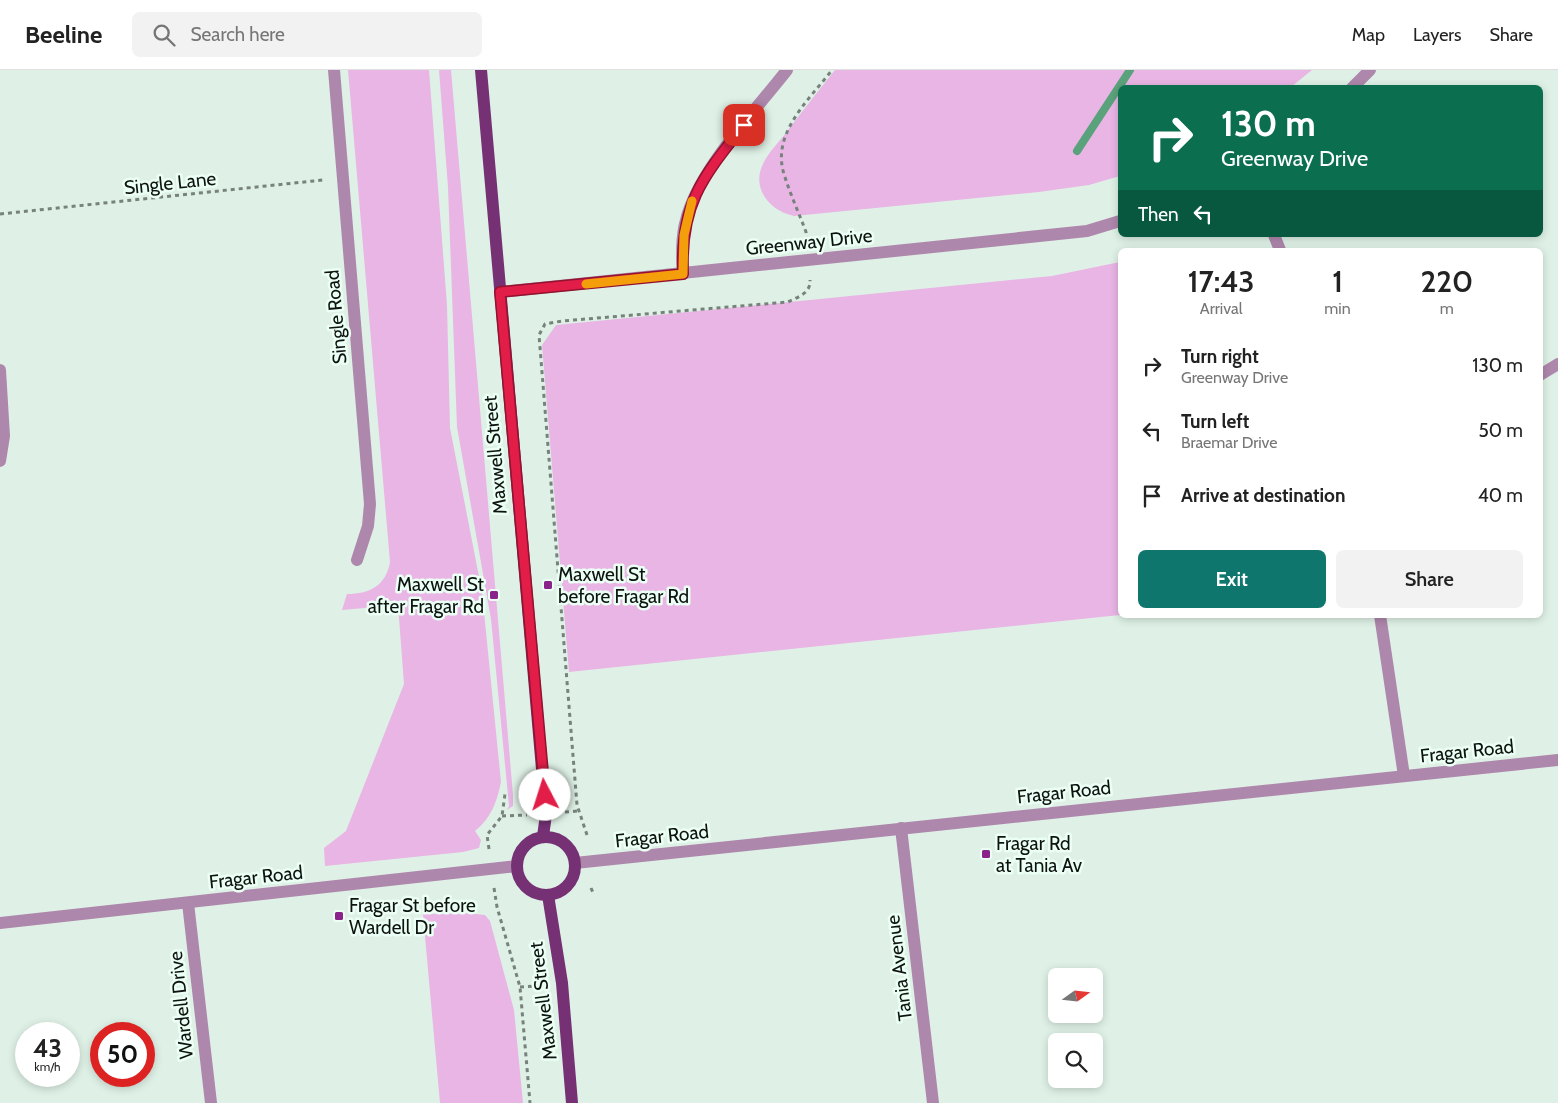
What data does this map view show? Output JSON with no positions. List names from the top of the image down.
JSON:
{
  "streets": {
    "main road": ["Maxwell Street"],
    "street": [
      "Greenway Drive",
      "Single Road",
      "Fragar Road",
      "Tania Avenue",
      "Wardell Drive"
    ],
    "path": ["Single Lane"]
  },
  "crossings": [
    ["Single Lane", "Single Road"],
    ["Greenway Drive", "Maxwell Street"],
    ["Maxwell Street", "Fragar Road"],
    ["Fragar Road", "Tania Avenue"],
    ["Fragar Road", "Wardell Drive"]
  ],
  "places": {
    "transit": [
      "Maxwell St before Fragar Rd",
      "Maxwell St after Fragar Rd",
      "Fragar Rd at Tania Av",
      "Fragar St before Wardell Dr"
    ]
  },
  "north": "right",
  "page": {
    "header": "Beeline",
    "search": "Search here",
    "nav": ["Map", "Layers", "Share"],
    "turn": ["130 m", "Greenway Drive"],
    "then": "Then",
    "eta": [
      "17:43",
      "Arrival",
      "1",
      "min",
      "220",
      "m"
    ],
    "list": [
      {
        "name": "Turn right",
        "note": "Greenway Drive",
        "value": "130 m"
      },
      {
        "name": "Turn left",
        "note": "Braemar Drive",
        "value": "50 m"
      },
      {
        "name": "Arrive at destination",
        "value": "40 m"
      }
    ],
    "buttons": ["Exit", "Share"],
    "speed": "43 km/h",
    "limit": "50"
  }
}
